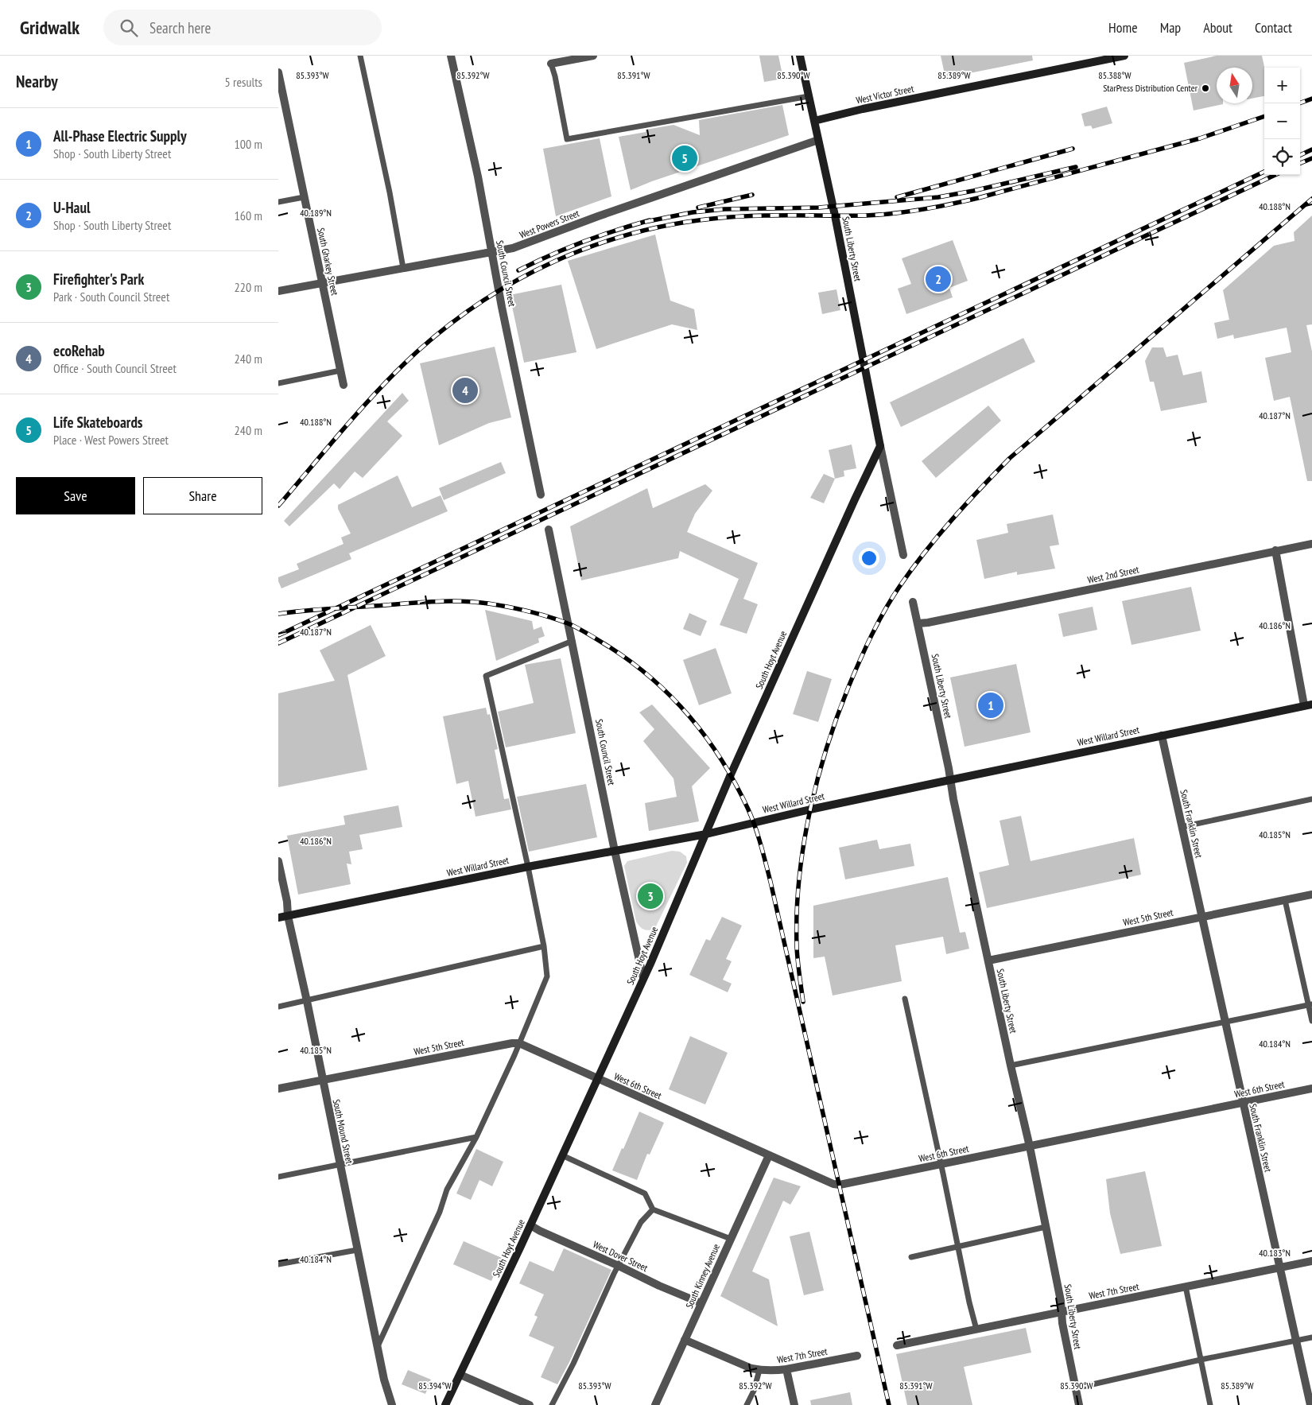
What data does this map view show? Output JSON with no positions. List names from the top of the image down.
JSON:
{
  "streets": {
    "main road": [
      "West Victor Street",
      "South Liberty Street",
      "South Hoyt Avenue",
      "West Willard Street"
    ],
    "street": [
      "West Powers Street",
      "South Gharkey Street",
      "South Council Street",
      "West 2nd Street",
      "South Franklin Street",
      "West 5th Street",
      "West 6th Street",
      "South Mound Street",
      "West Dover Street",
      "South Kinney Avenue",
      "West 7th Street"
    ]
  },
  "crossings": [
    ["West Victor Street", "South Liberty Street"],
    ["West Powers Street", "South Liberty Street"],
    ["West Powers Street", "South Gharkey Street"],
    ["West Powers Street", "South Council Street"],
    ["South Liberty Street", "West 2nd Street"],
    ["South Liberty Street", "South Hoyt Avenue"],
    ["South Liberty Street", "West Willard Street"],
    ["South Liberty Street", "West 5th Street"],
    ["South Liberty Street", "West 6th Street"],
    ["South Liberty Street", "West 7th Street"],
    ["South Council Street", "South Hoyt Avenue"],
    ["South Council Street", "West Willard Street"],
    ["South Hoyt Avenue", "West Willard Street"],
    ["South Hoyt Avenue", "West 6th Street"],
    ["South Hoyt Avenue", "West Dover Street"],
    ["West Willard Street", "South Franklin Street"],
    ["West Willard Street", "South Mound Street"],
    ["South Franklin Street", "West 5th Street"],
    ["South Franklin Street", "West 6th Street"],
    ["South Franklin Street", "West 7th Street"],
    ["West 5th Street", "South Mound Street"],
    ["West 6th Street", "South Kinney Avenue"],
    ["West Dover Street", "South Kinney Avenue"],
    ["South Kinney Avenue", "West 7th Street"]
  ],
  "places": ["StarPress Distribution Center"],
  "north": "top",
  "page": {
    "header": "Gridwalk",
    "search": "Search here",
    "nav": [
      "Home",
      "Map",
      "About",
      "Contact"
    ],
    "heading": ["Nearby", "5 results"],
    "map_buttons": ["+", "−"],
    "list": [
      {
        "mark": "1",
        "name": "All-Phase Electric Supply",
        "note": "Shop · South Liberty Street",
        "value": "100 m"
      },
      {
        "mark": "2",
        "name": "U-Haul",
        "note": "Shop · South Liberty Street",
        "value": "160 m"
      },
      {
        "mark": "3",
        "name": "Firefighter's Park",
        "note": "Park · South Council Street",
        "value": "220 m"
      },
      {
        "mark": "4",
        "name": "ecoRehab",
        "note": "Office · South Council Street",
        "value": "240 m"
      },
      {
        "mark": "5",
        "name": "Life Skateboards",
        "note": "Place · West Powers Street",
        "value": "240 m"
      }
    ],
    "pins": [
      "5",
      "2",
      "4",
      "1",
      "3"
    ],
    "buttons": ["Save", "Share"]
  },
  "coordinates": [
    "85.393°W",
    "85.392°W",
    "85.391°W",
    "85.390°W",
    "85.389°W",
    "85.388°W",
    "40.188°N",
    "40.189°N",
    "40.187°N",
    "40.186°N",
    "40.185°N",
    "40.184°N",
    "40.183°N",
    "85.394°W"
  ]
}
